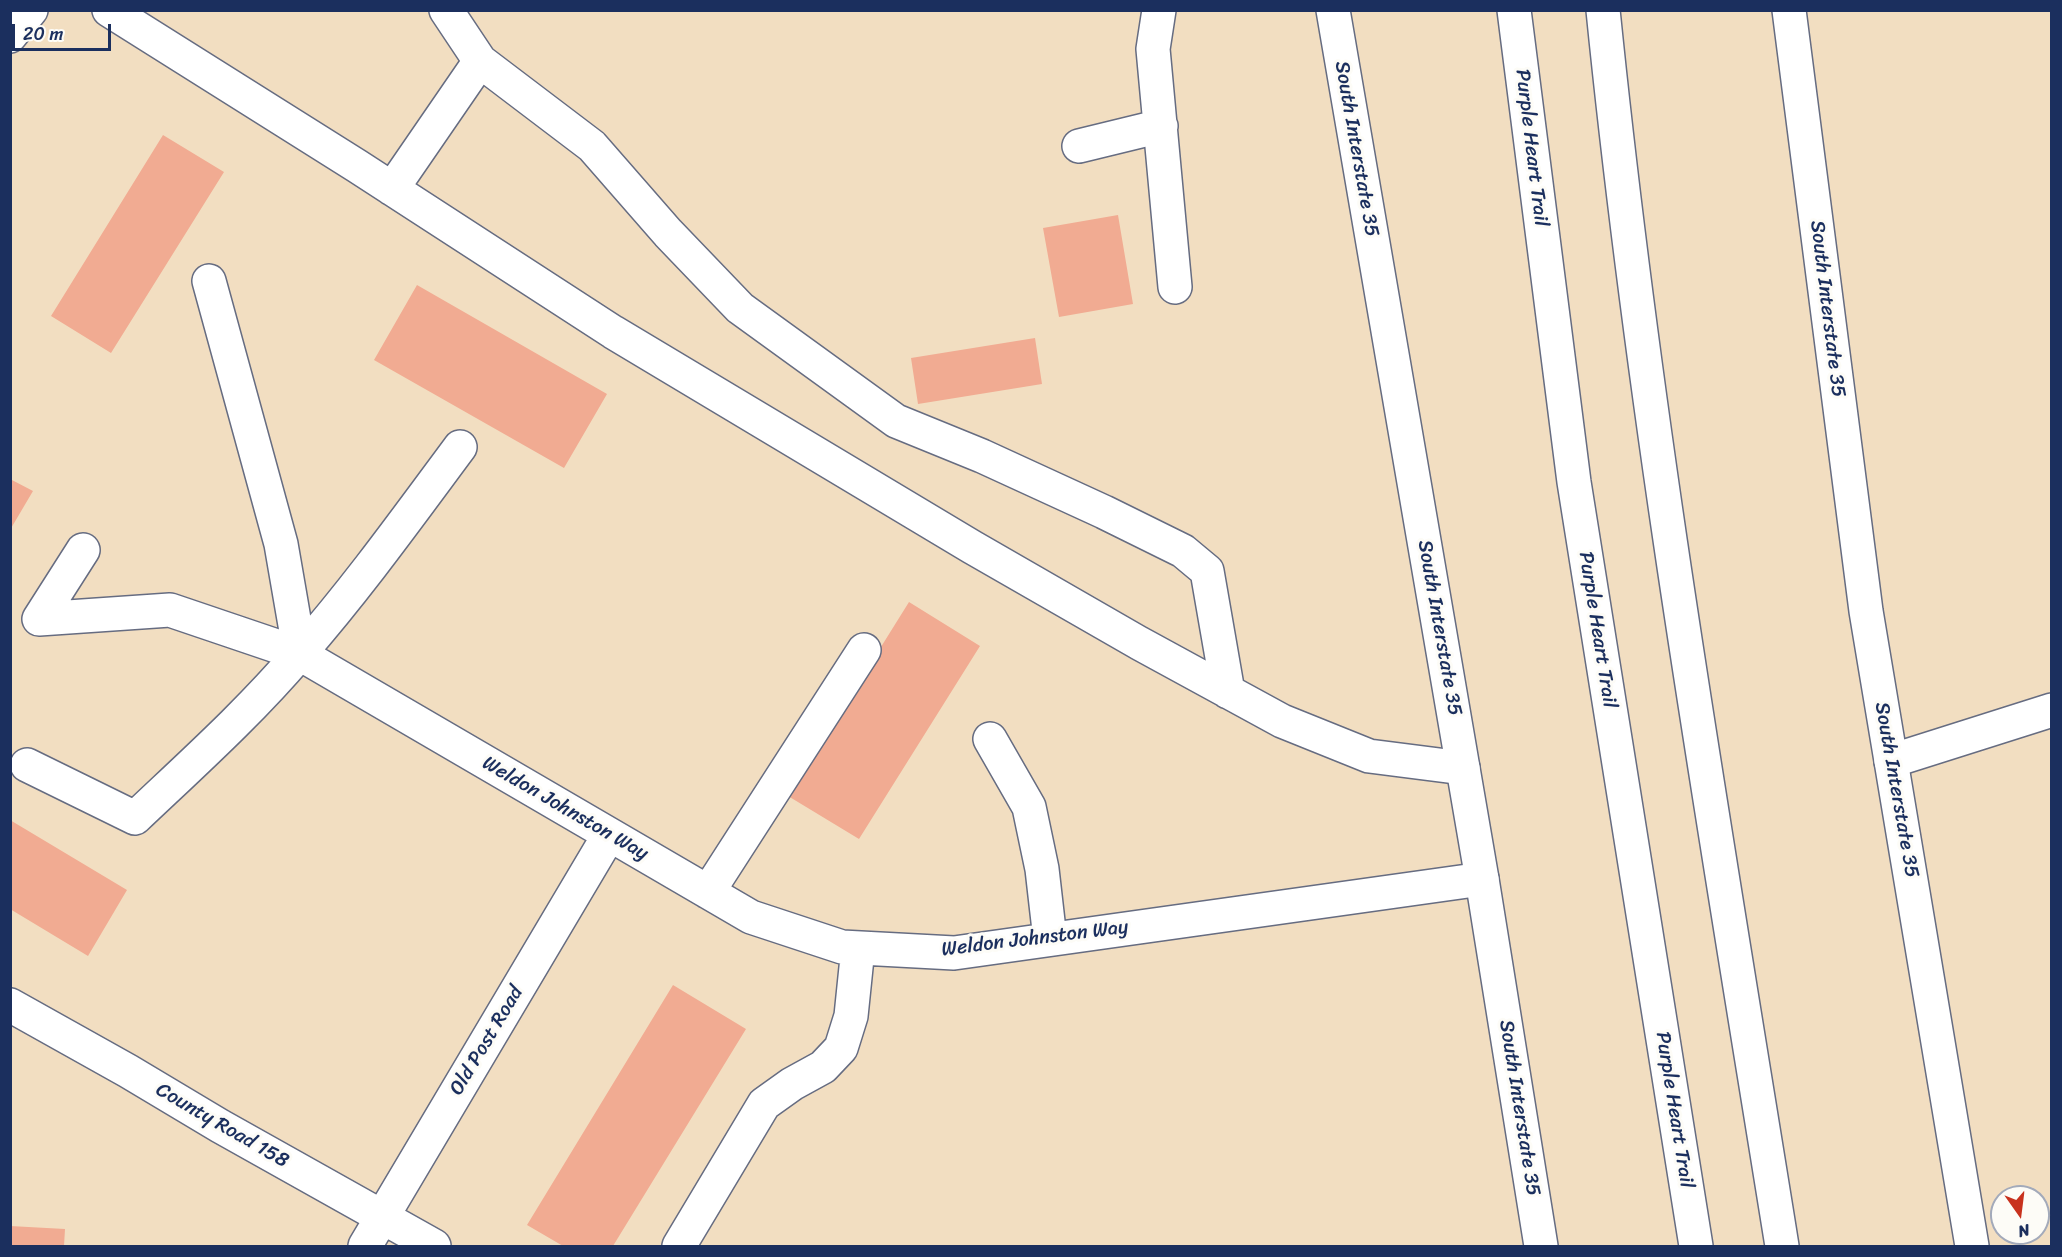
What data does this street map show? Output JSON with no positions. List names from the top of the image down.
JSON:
{
  "streets": {
    "main road": [
      "Purple Heart Trail",
      "South Interstate 35",
      "Weldon Johnston Way",
      "Old Post Road",
      "County Road 158"
    ]
  },
  "crossings": [
    ["South Interstate 35", "Weldon Johnston Way"],
    ["Weldon Johnston Way", "Old Post Road"],
    ["Old Post Road", "County Road 158"]
  ],
  "scale_bar": "20 m",
  "north": "bottom"
}
